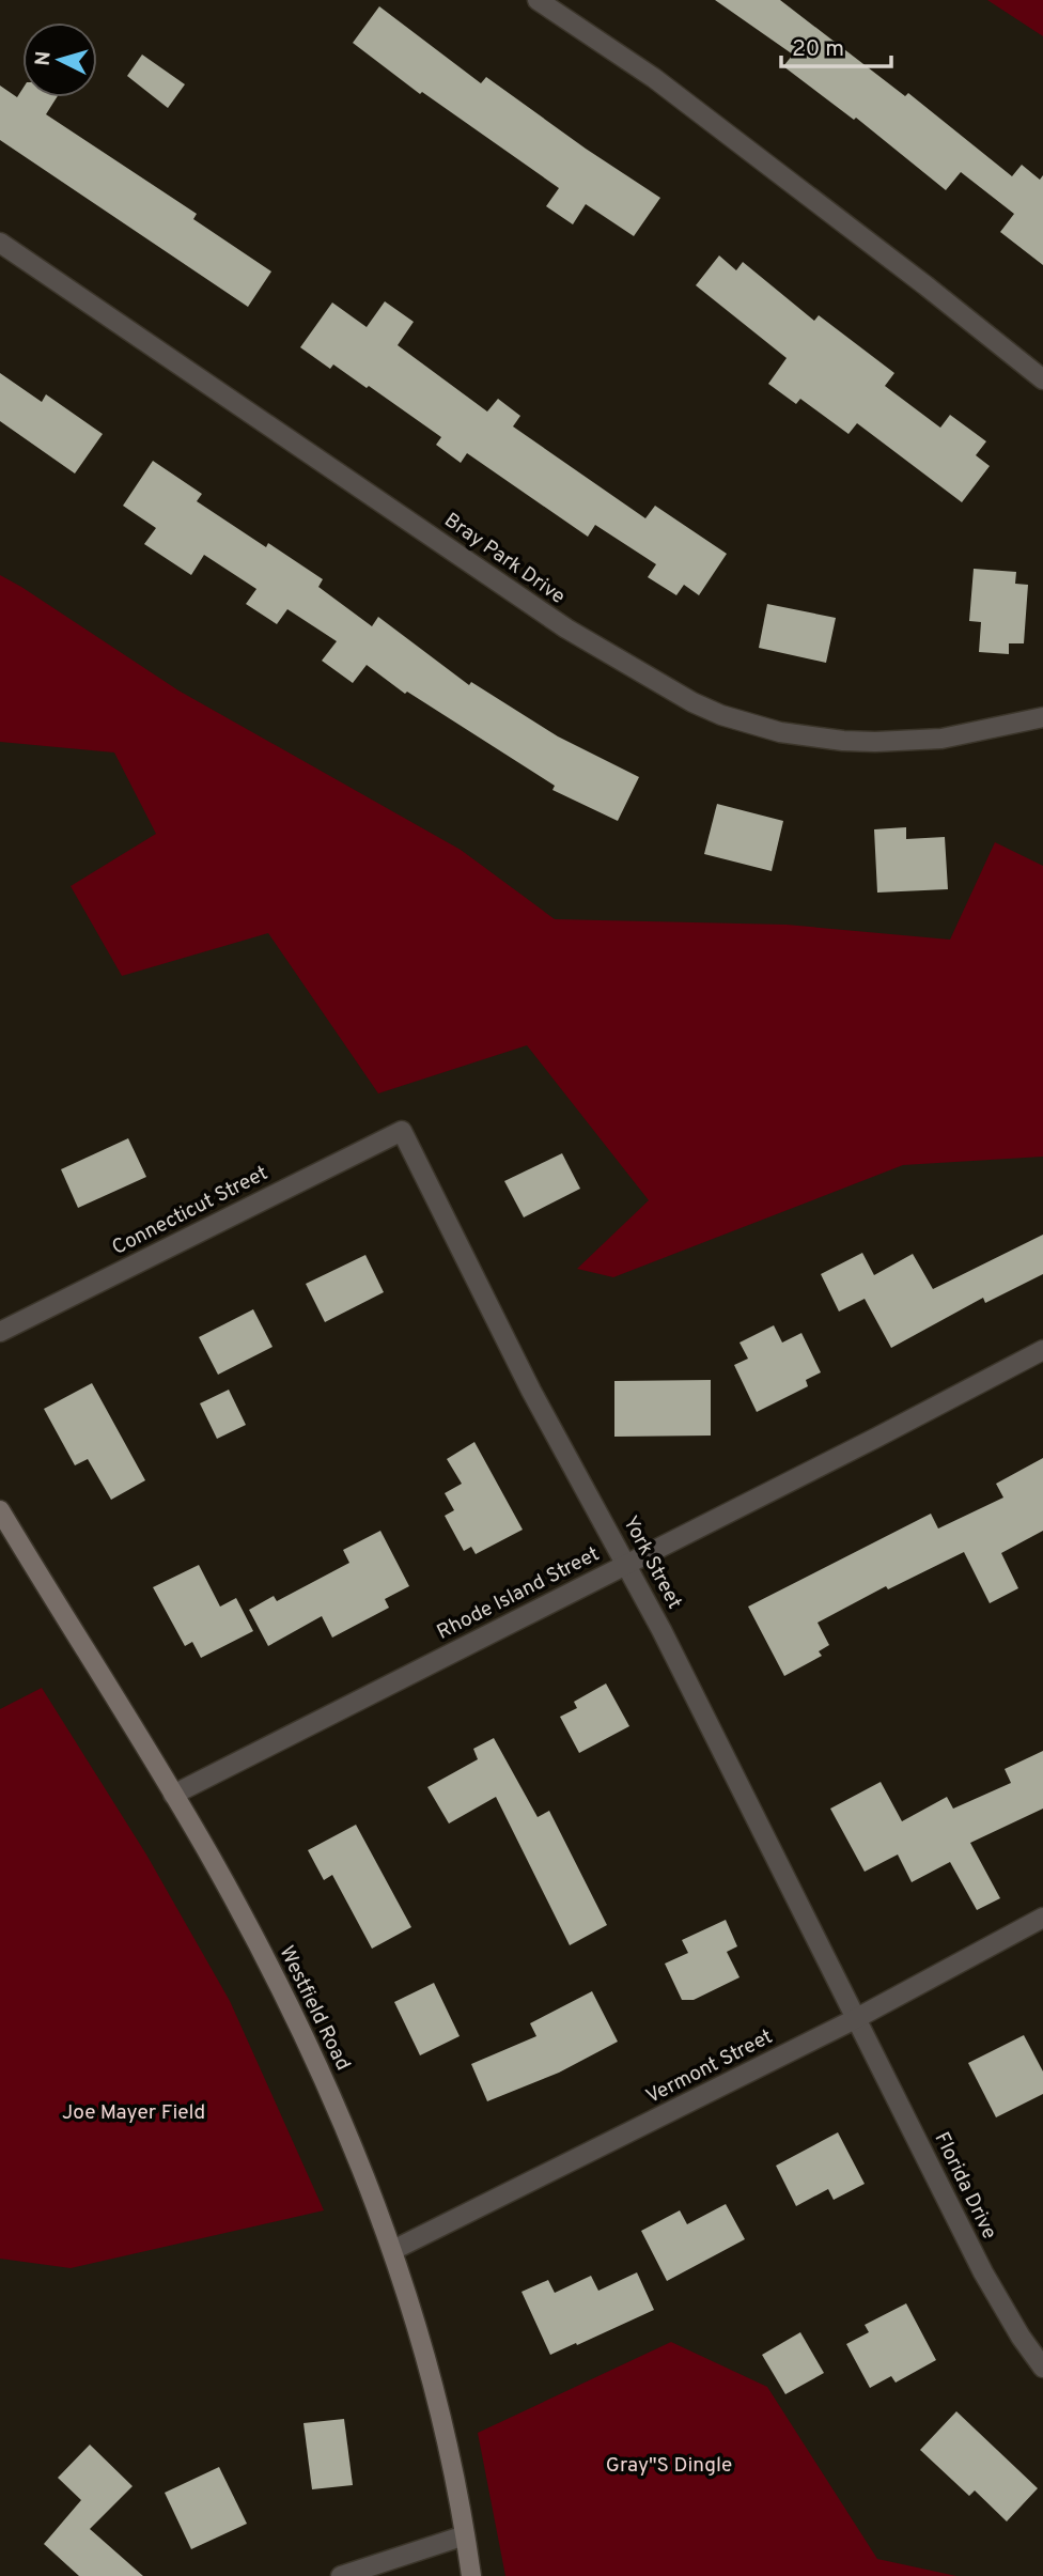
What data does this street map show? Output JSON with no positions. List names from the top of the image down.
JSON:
{
  "streets": {
    "main road": ["Westfield Road"],
    "street": [
      "Bray Park Drive",
      "Connecticut Street",
      "York Street",
      "Rhode Island Street",
      "Vermont Street",
      "Florida Drive"
    ]
  },
  "crossings": [
    ["Connecticut Street", "York Street"],
    ["York Street", "Rhode Island Street"],
    ["York Street", "Vermont Street"],
    ["York Street", "Florida Drive"],
    ["Rhode Island Street", "Westfield Road"],
    ["Westfield Road", "Vermont Street"],
    ["Vermont Street", "Florida Drive"]
  ],
  "parks": ["Joe Mayer Field", "Gray\"S Dingle"],
  "scale_bar": "20 m",
  "north": "left"
}
